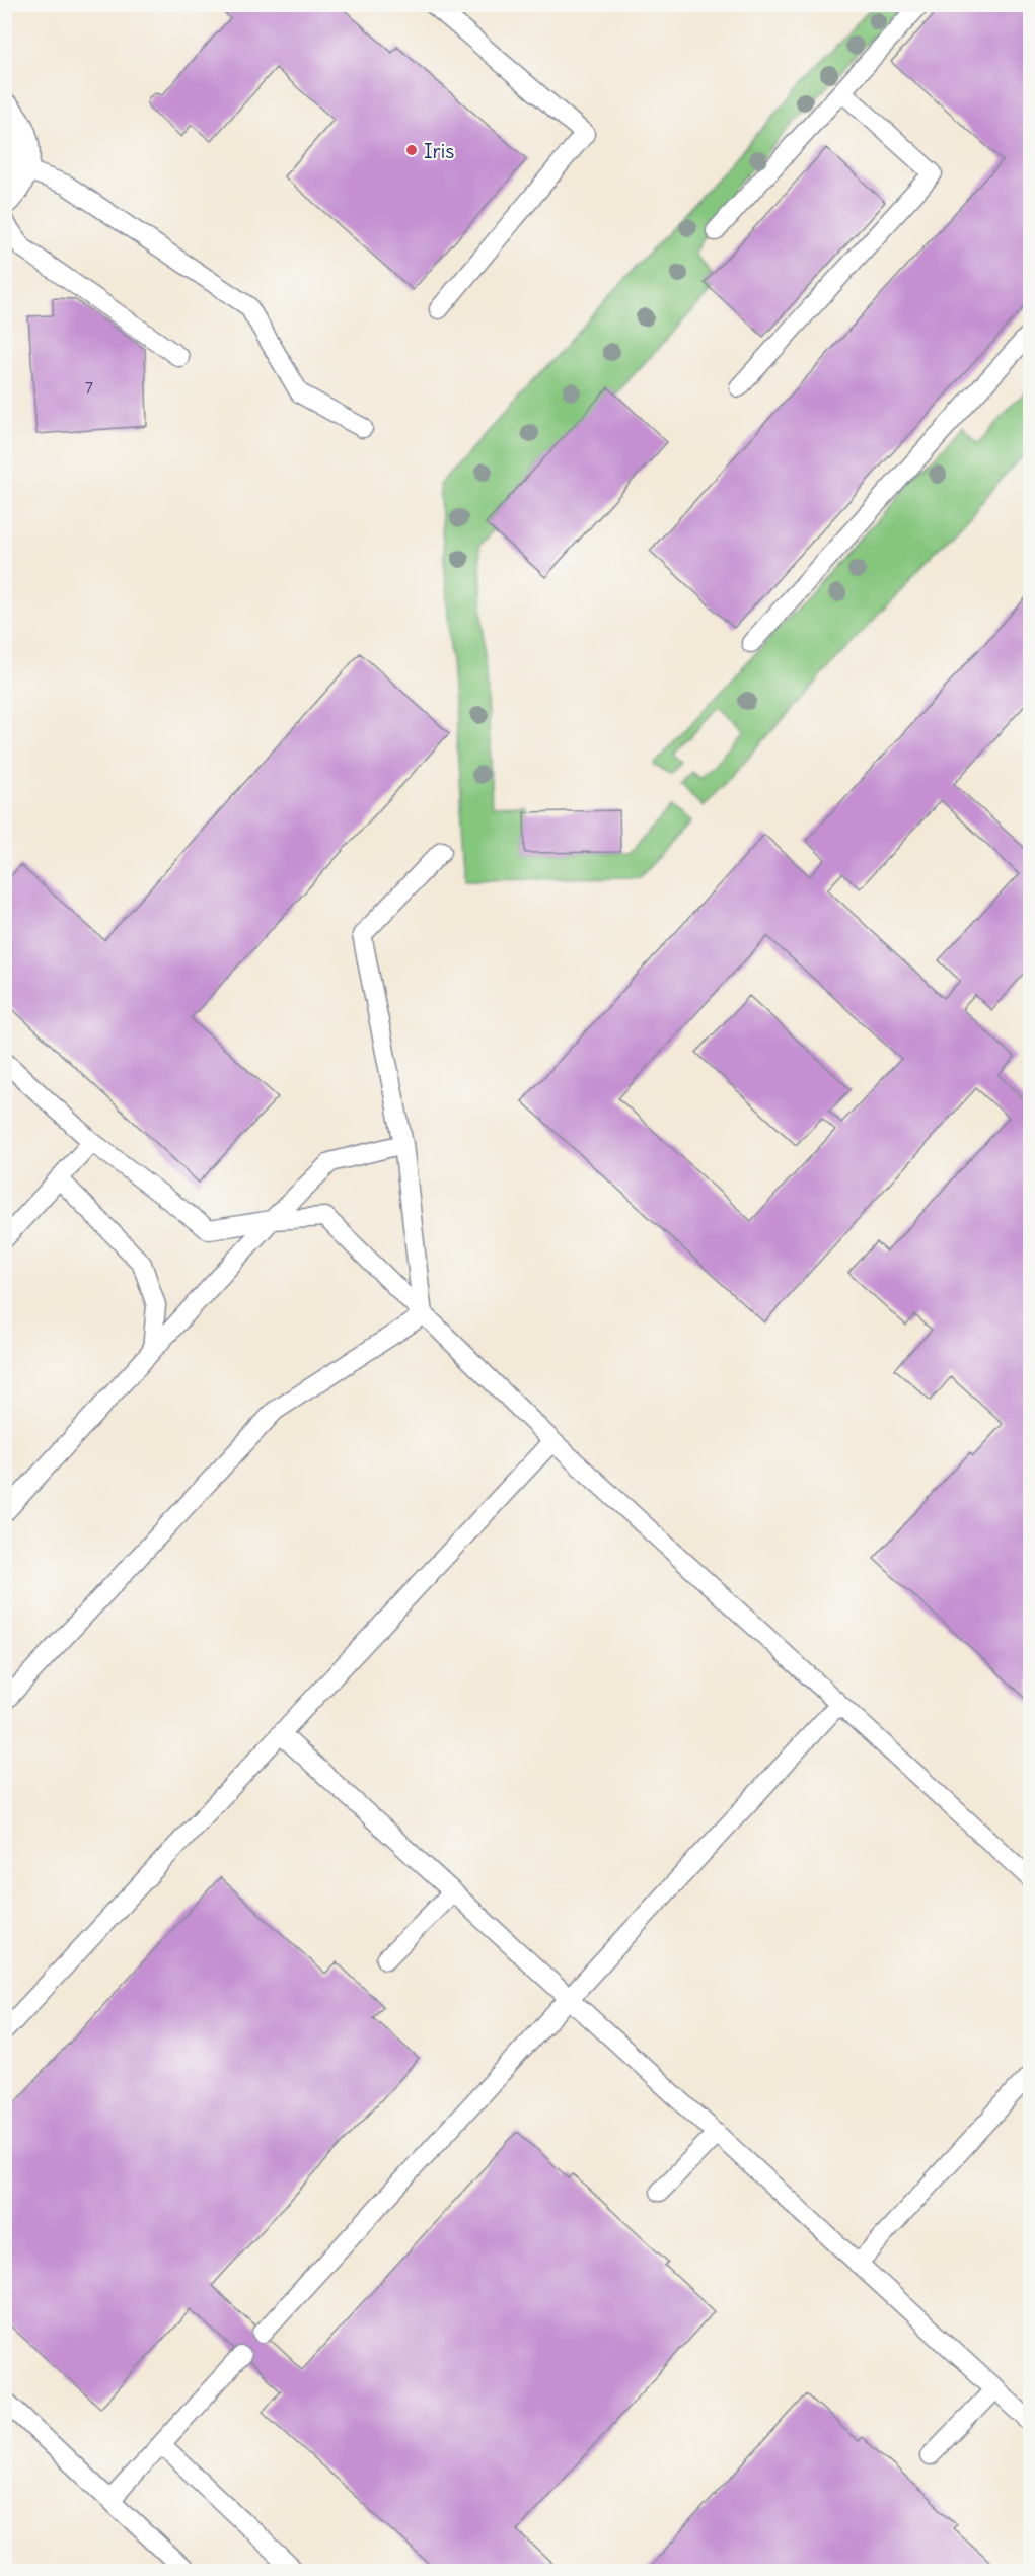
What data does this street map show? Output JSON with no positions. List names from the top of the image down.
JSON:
{
  "places": ["Iris"],
  "house_numbers": ["7"]
}
